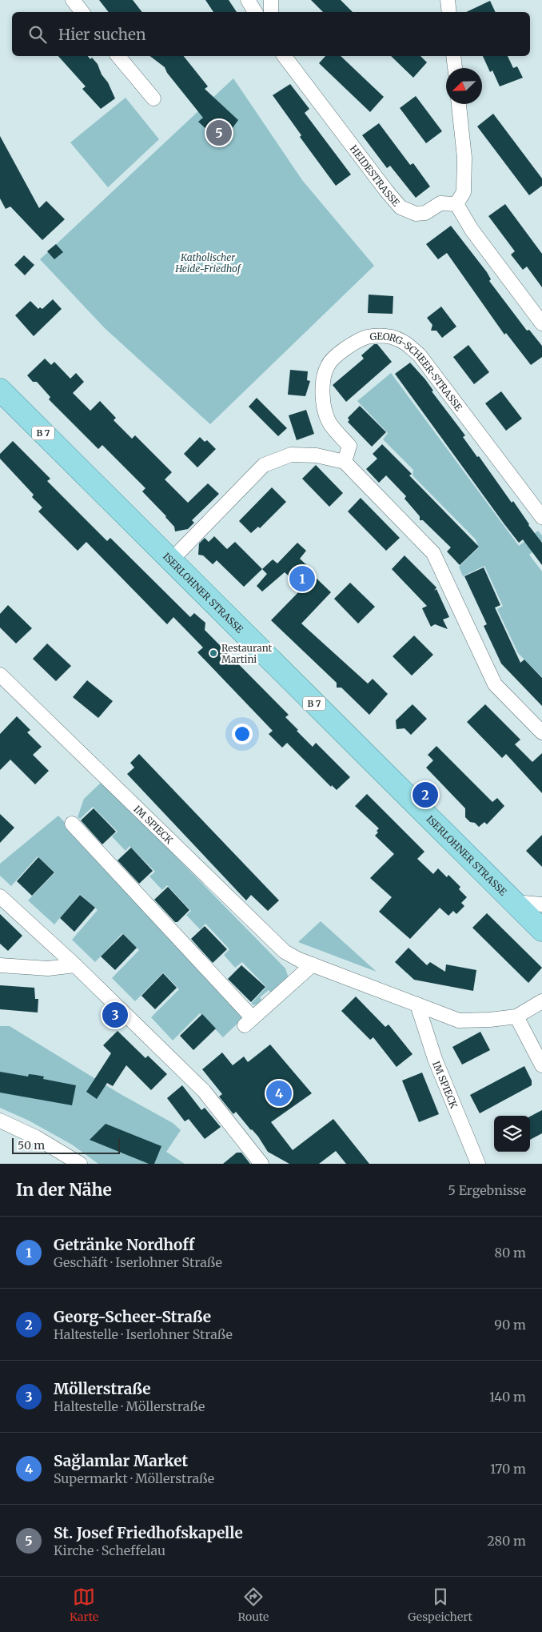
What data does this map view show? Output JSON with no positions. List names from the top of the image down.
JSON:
{
  "streets": {
    "main road": ["B 7", "ISERLOHNER STRASSE"],
    "street": ["HEIDESTRASSE", "GEORG-SCHEER-STRASSE", "IM SPIECK"]
  },
  "parks": ["Katholischer Heide-Friedhof"],
  "places": ["Restaurant Martini"],
  "scale_bar": "50 m",
  "north": "bottom left",
  "page": {
    "search": "Hier suchen",
    "pins": [
      "5",
      "1",
      "2",
      "3",
      "4"
    ],
    "scale": "50 m",
    "heading": ["In der Nähe", "5 Ergebnisse"],
    "list": [
      {
        "mark": "1",
        "name": "Getränke Nordhoff",
        "note": "Geschäft · Iserlohner Straße",
        "value": "80 m"
      },
      {
        "mark": "2",
        "name": "Georg-Scheer-Straße",
        "note": "Haltestelle · Iserlohner Straße",
        "value": "90 m"
      },
      {
        "mark": "3",
        "name": "Möllerstraße",
        "note": "Haltestelle · Möllerstraße",
        "value": "140 m"
      },
      {
        "mark": "4",
        "name": "Sağlamlar Market",
        "note": "Supermarkt · Möllerstraße",
        "value": "170 m"
      },
      {
        "mark": "5",
        "name": "St. Josef Friedhofskapelle",
        "note": "Kirche · Scheffelau",
        "value": "280 m"
      }
    ],
    "nav": ["Karte", "Route", "Gespeichert"]
  }
}
